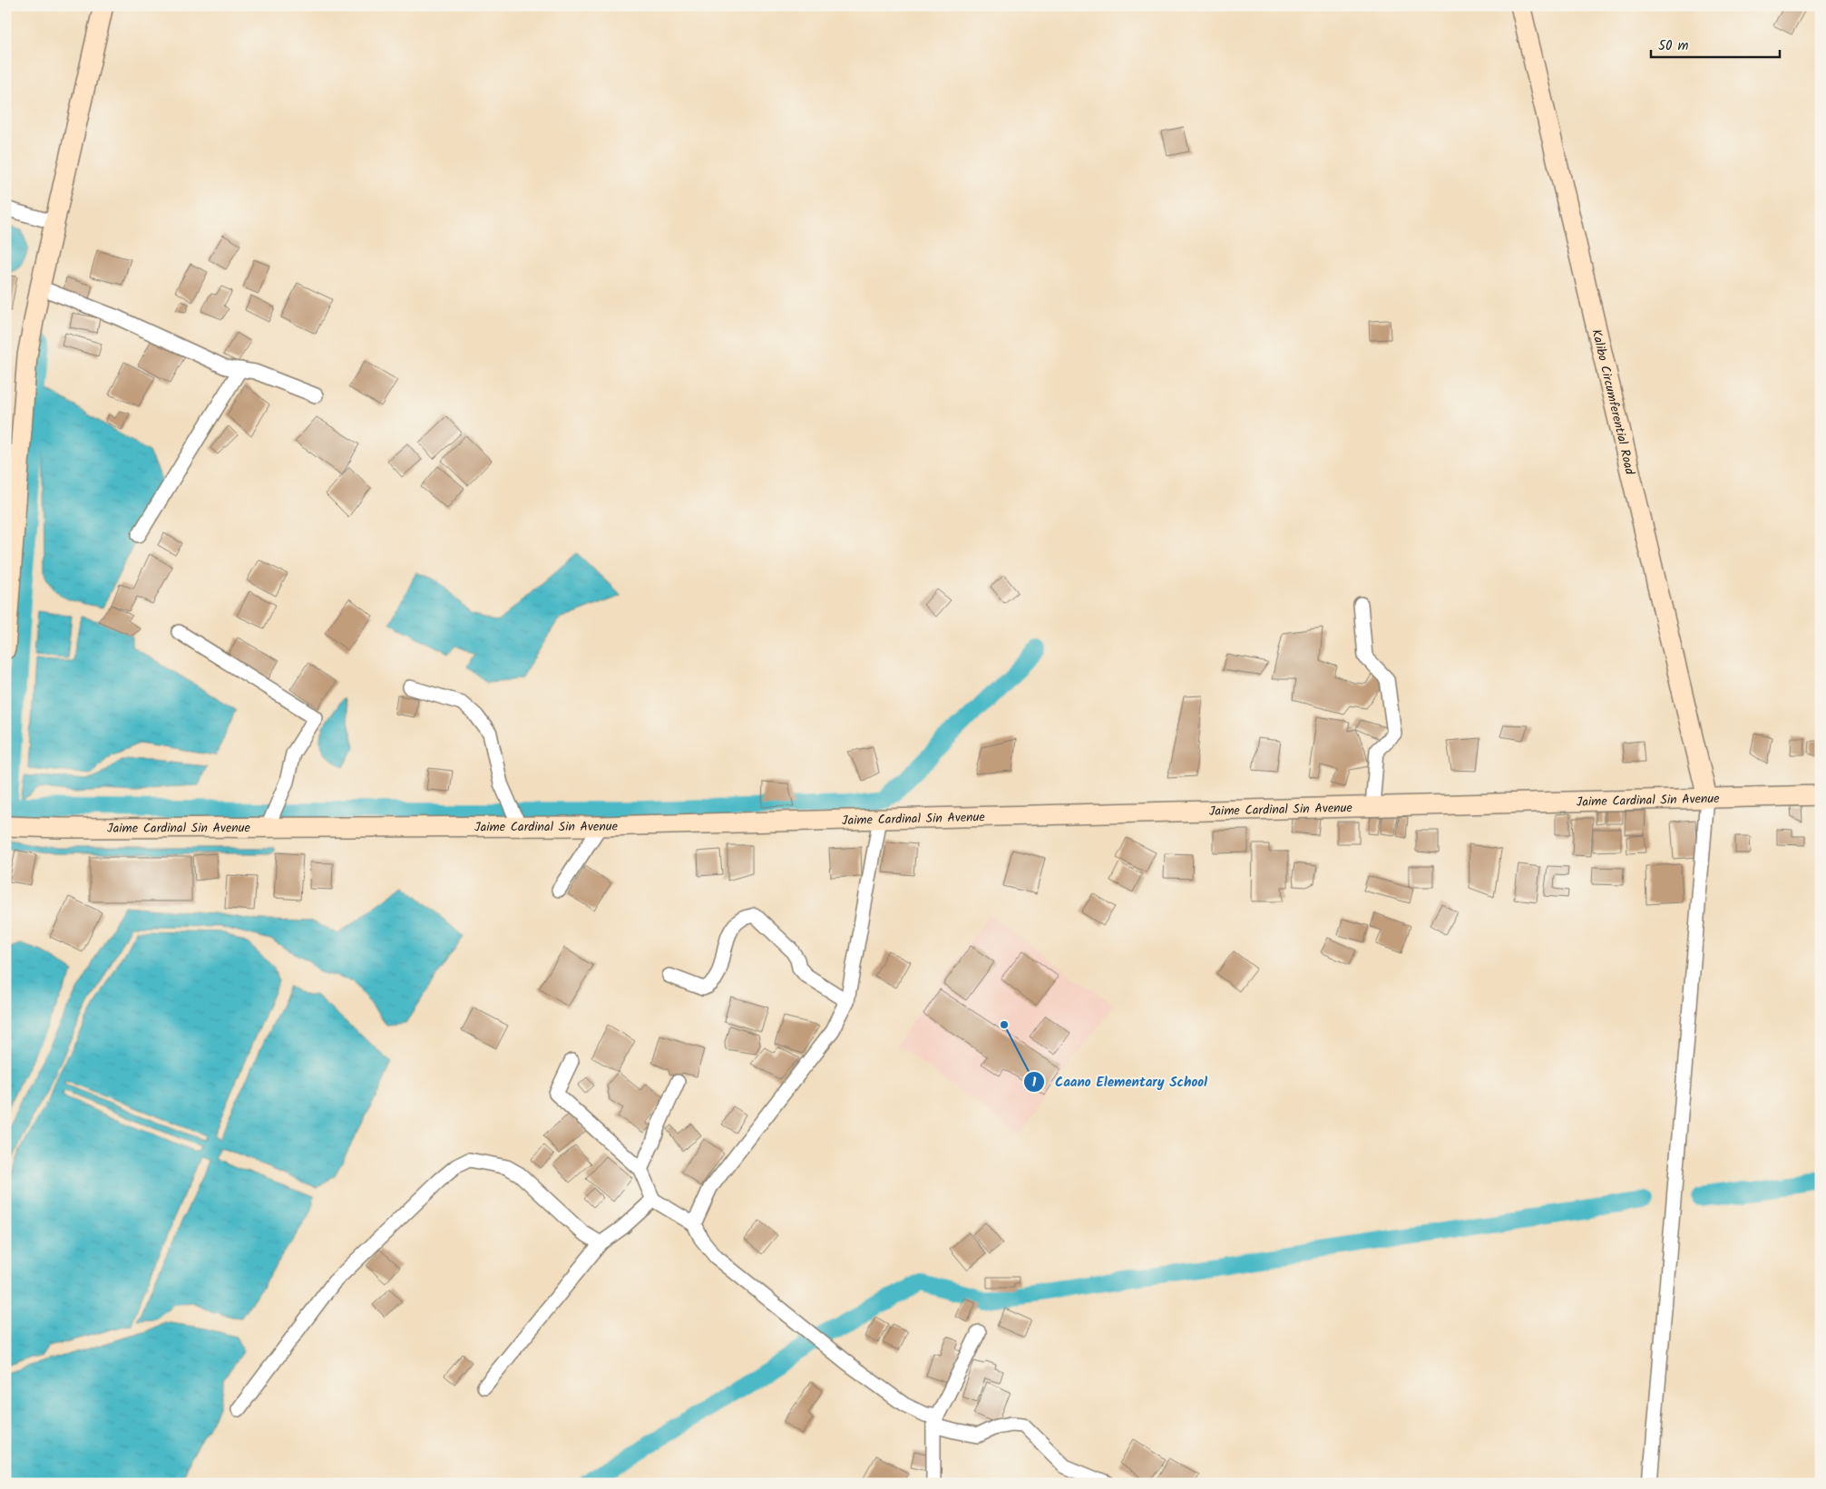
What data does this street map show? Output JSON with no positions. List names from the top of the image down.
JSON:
{
  "streets": {
    "main road": ["Kalibo Circumferential Road", "Jaime Cardinal Sin Avenue"]
  },
  "crossings": [
    ["Kalibo Circumferential Road", "Jaime Cardinal Sin Avenue"]
  ],
  "places": ["Caano Elementary School"],
  "scale_bar": "50 m"
}
